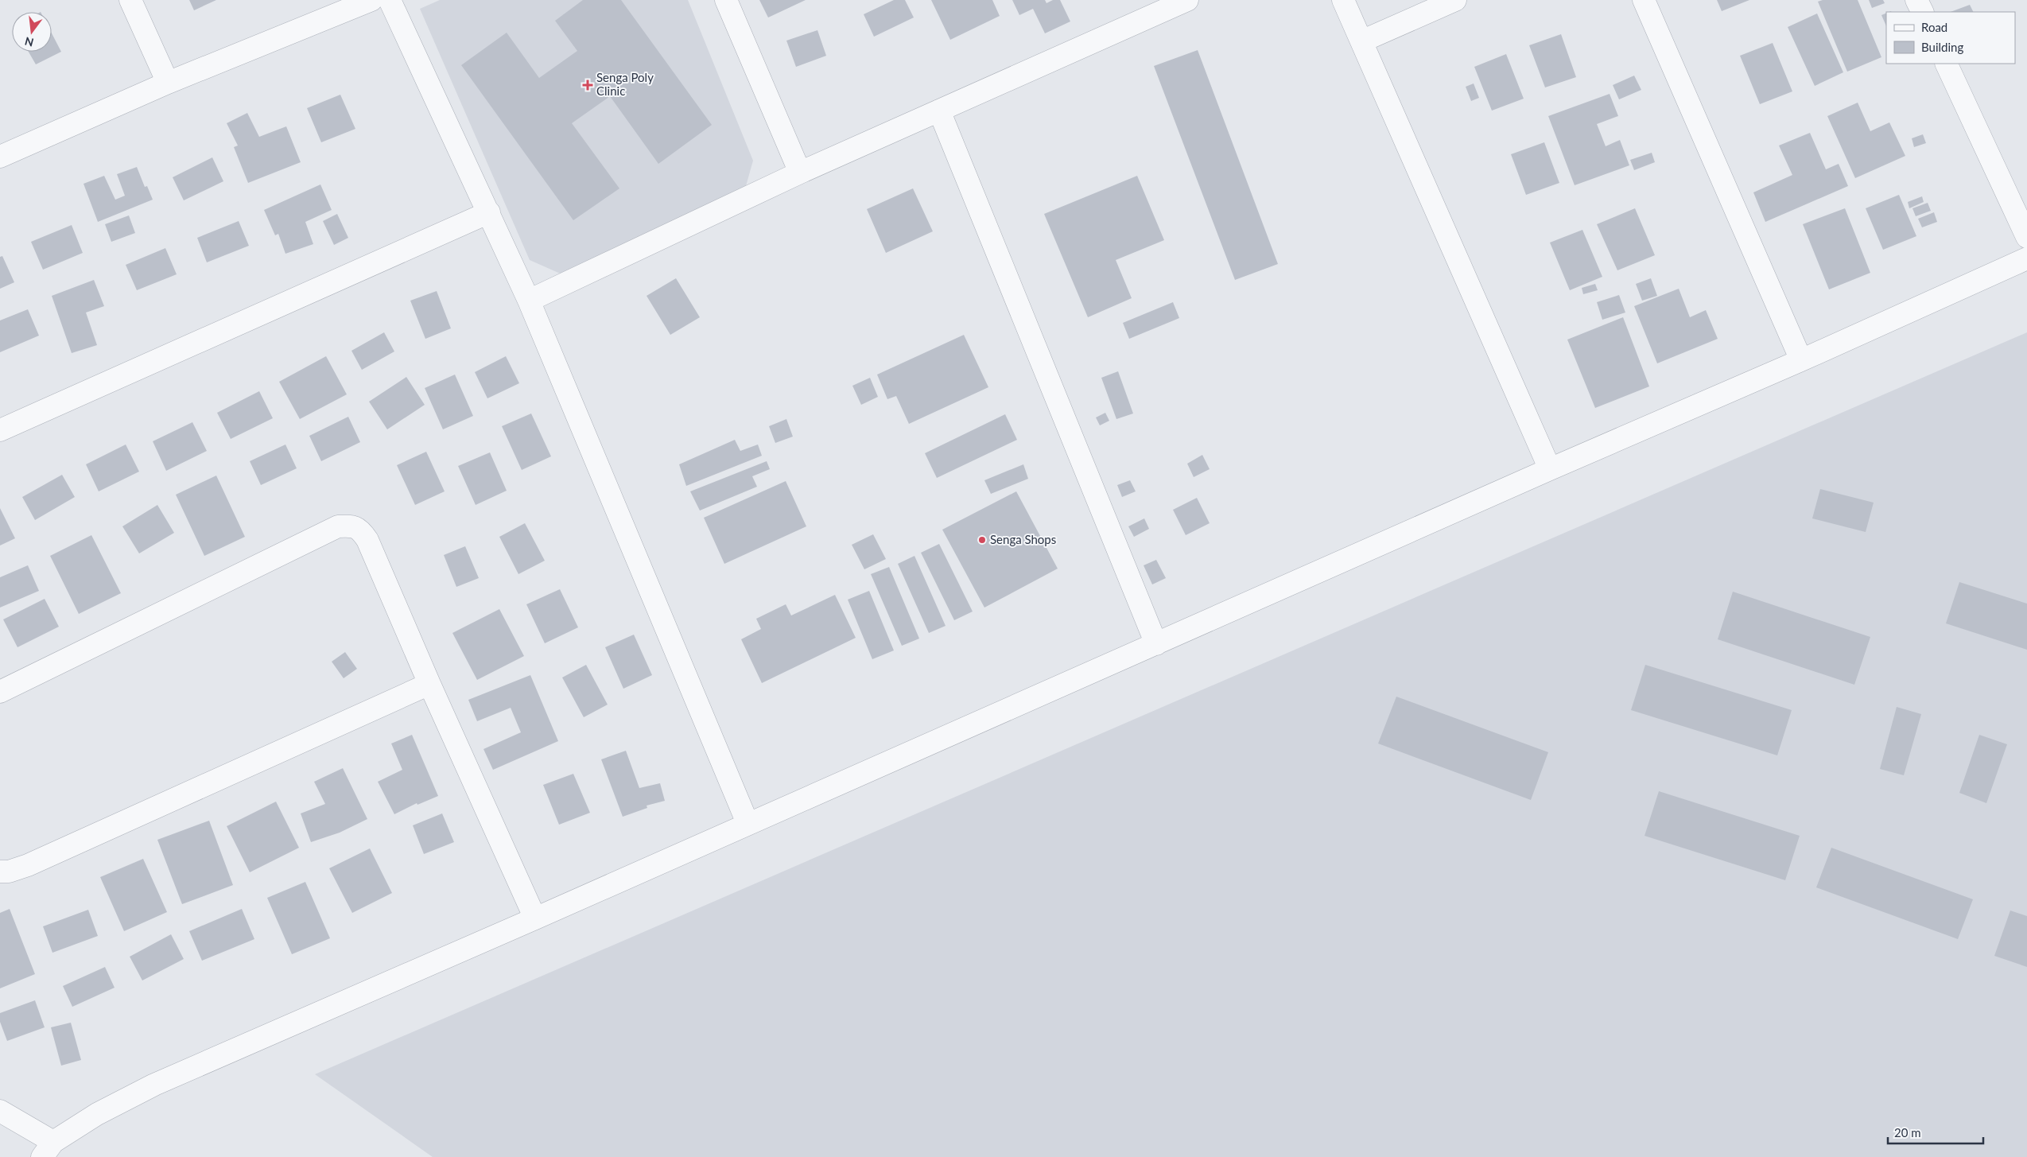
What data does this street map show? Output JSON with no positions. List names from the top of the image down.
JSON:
{
  "places": {
    "health": ["Senga Poly Clinic"],
    "other": ["Senga Shops"]
  },
  "legend": ["Road", "Building"],
  "scale_bar": "20 m",
  "north": "bottom"
}
